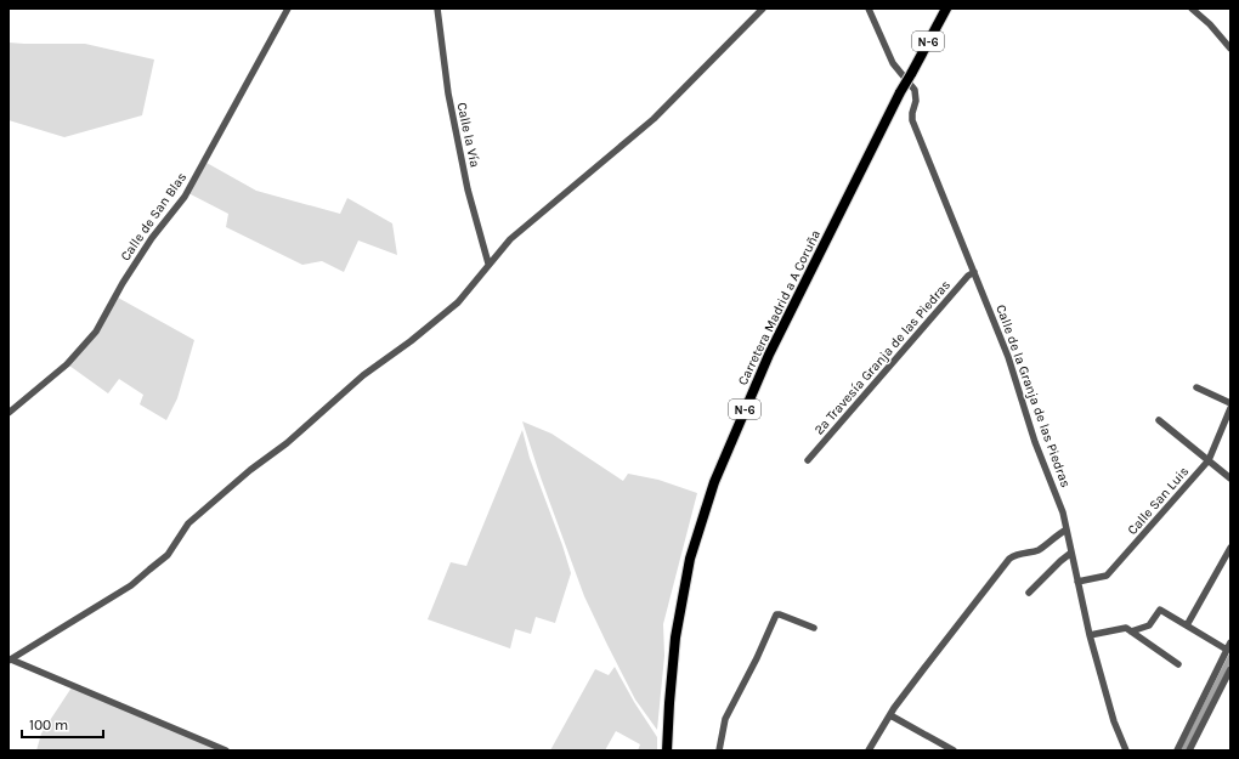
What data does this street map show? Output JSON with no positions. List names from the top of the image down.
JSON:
{
  "streets": {
    "highway": ["N-6", "Carretera Madrid a A Coruña"],
    "street": [
      "Calle la Vía",
      "Calle de San Blas",
      "2ª Travesía Granja de las Piedras",
      "Calle de la Granja de las Piedras",
      "Calle San Luis"
    ]
  },
  "crossings": [
    ["2ª Travesía Granja de las Piedras", "Calle de la Granja de las Piedras"],
    ["Calle de la Granja de las Piedras", "Calle San Luis"]
  ],
  "scale_bar": "100 m"
}
